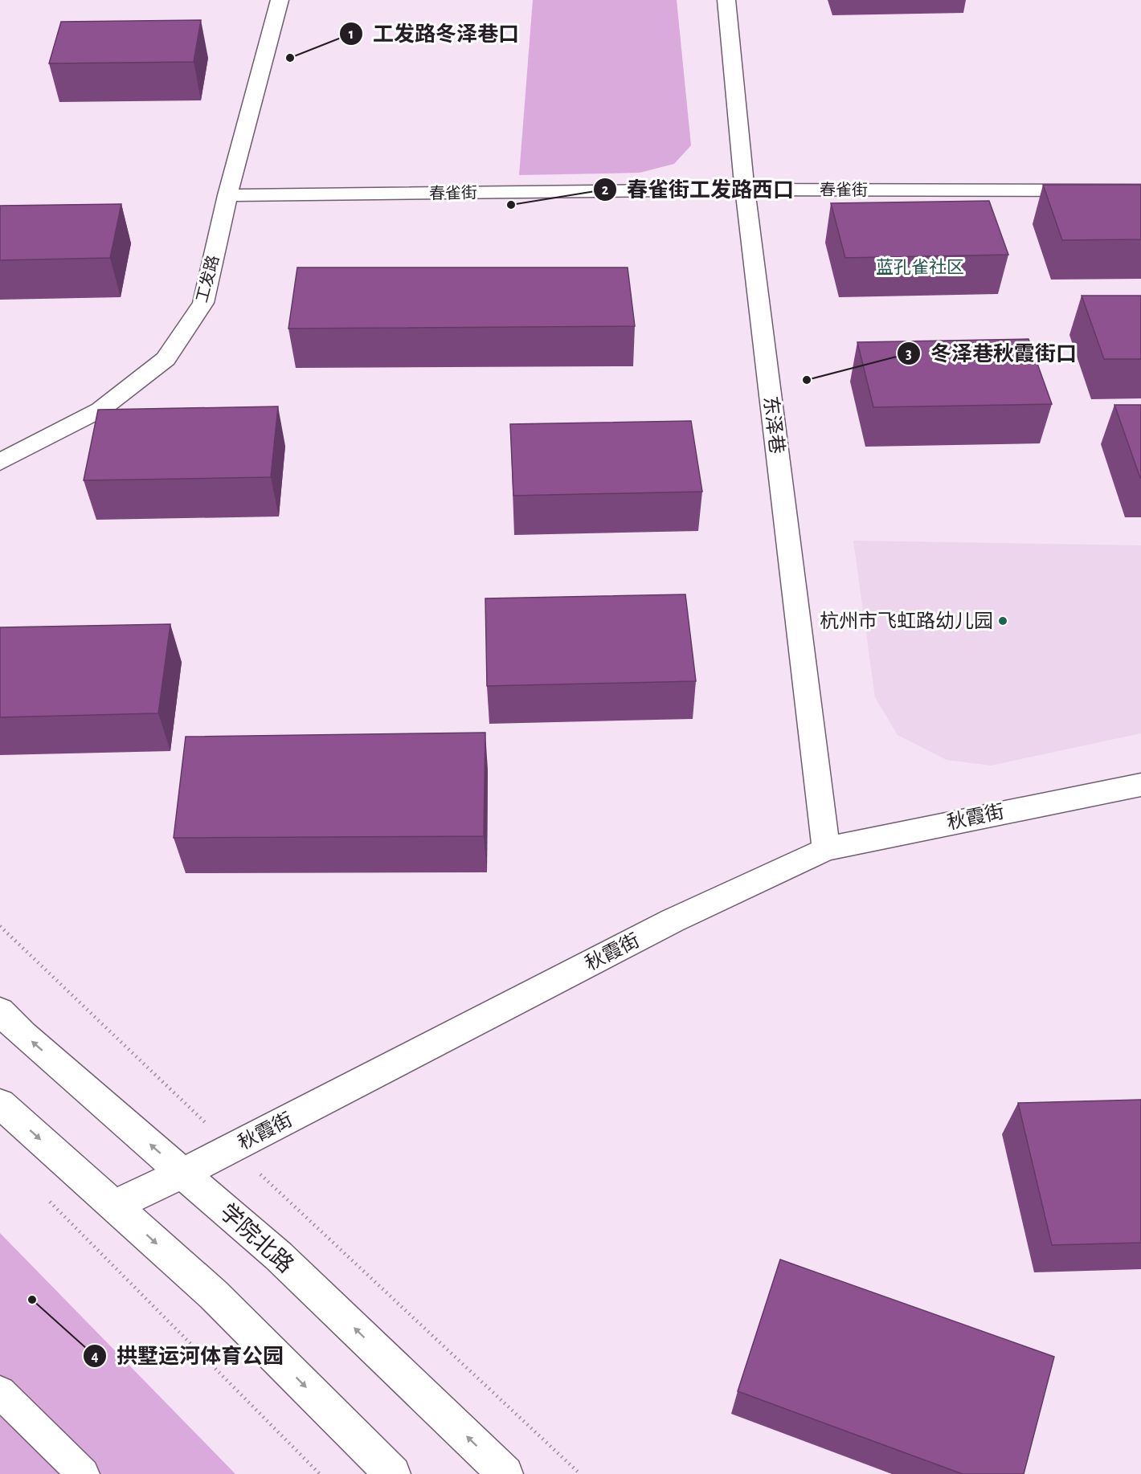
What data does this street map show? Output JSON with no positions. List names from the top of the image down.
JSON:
{
  "streets": {
    "street": [
      "春雀街",
      "工发路",
      "东泽巷",
      "秋霞街",
      "学院北路"
    ]
  },
  "crossings": [
    ["春雀街", "工发路"],
    ["春雀街", "东泽巷"],
    ["东泽巷", "秋霞街"],
    ["秋霞街", "学院北路"]
  ],
  "districts": ["蓝孔雀社区"],
  "places": [
    "工发路冬泽巷口",
    "春雀街工发路西口",
    "冬泽巷秋霞街口",
    "杭州市飞虹路幼儿园",
    "拱墅运河体育公园"
  ]
}
